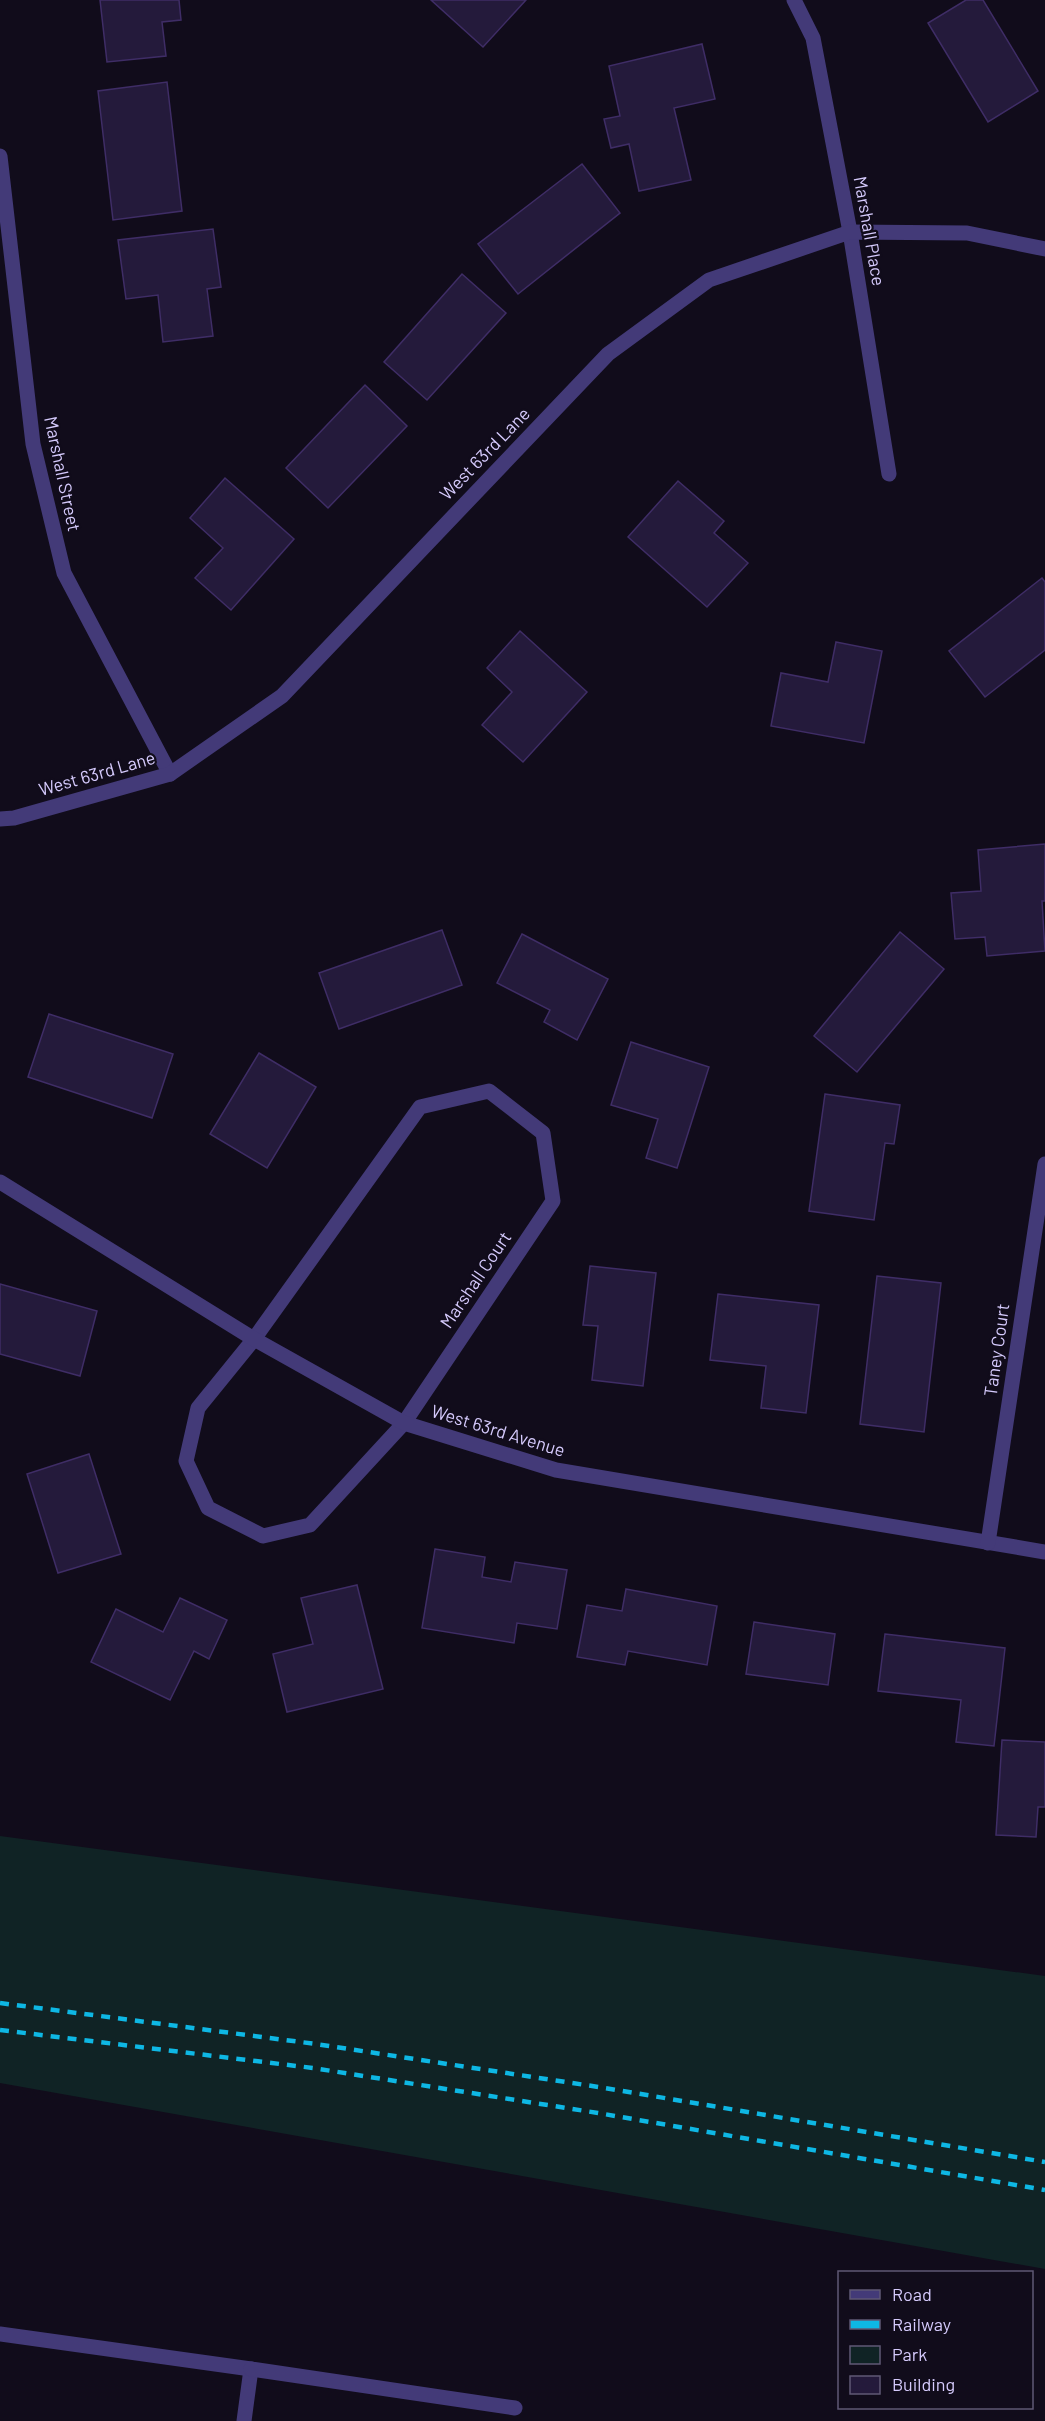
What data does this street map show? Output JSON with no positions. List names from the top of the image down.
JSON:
{
  "streets": {
    "street": [
      "Marshall Place",
      "West 63rd Lane",
      "Marshall Street",
      "Marshall Court",
      "Taney Court",
      "West 63rd Avenue"
    ]
  },
  "crossings": [
    ["Marshall Place", "West 63rd Lane"],
    ["West 63rd Lane", "Marshall Street"],
    ["Marshall Court", "West 63rd Avenue"],
    ["Taney Court", "West 63rd Avenue"]
  ],
  "legend": [
    "Road",
    "Railway",
    "Park",
    "Building"
  ]
}
